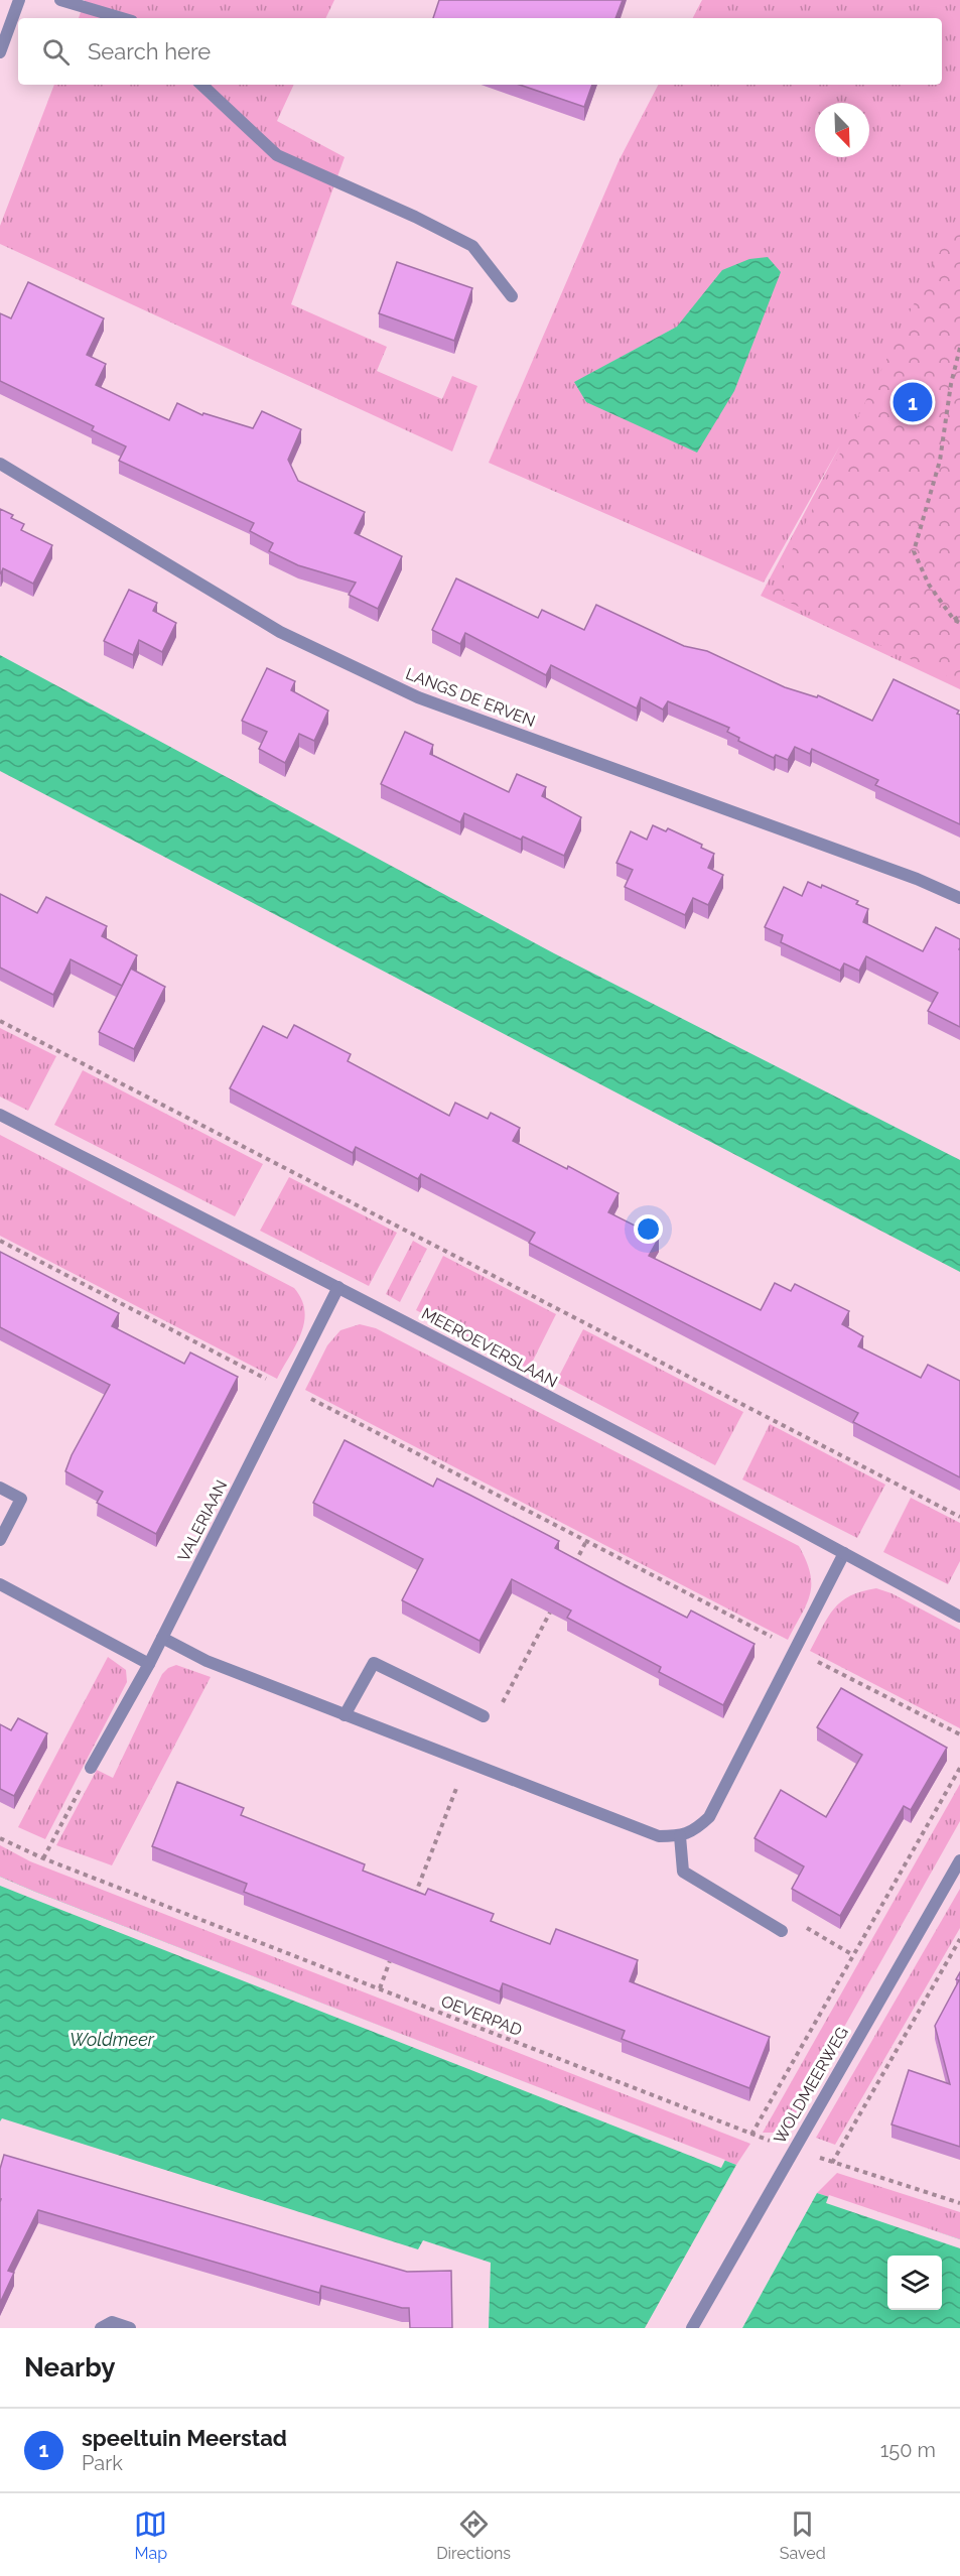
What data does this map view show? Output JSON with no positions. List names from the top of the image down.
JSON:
{
  "streets": {
    "street": [
      "LANGS DE ERVEN",
      "MEEROEVERSLAAN",
      "VALERIAAN",
      "WOLDMEERWEG"
    ],
    "path": ["OEVERPAD"]
  },
  "crossings": [
    ["MEEROEVERSLAAN", "VALERIAAN"],
    ["OEVERPAD", "WOLDMEERWEG"]
  ],
  "water": ["Woldmeer"],
  "north": "bottom right",
  "page": {
    "search": "Search here",
    "pins": "1",
    "heading": "Nearby",
    "list": [
      {
        "mark": "1",
        "name": "speeltuin Meerstad",
        "note": "Park",
        "value": "150 m"
      }
    ],
    "nav": ["Map", "Directions", "Saved"]
  }
}
